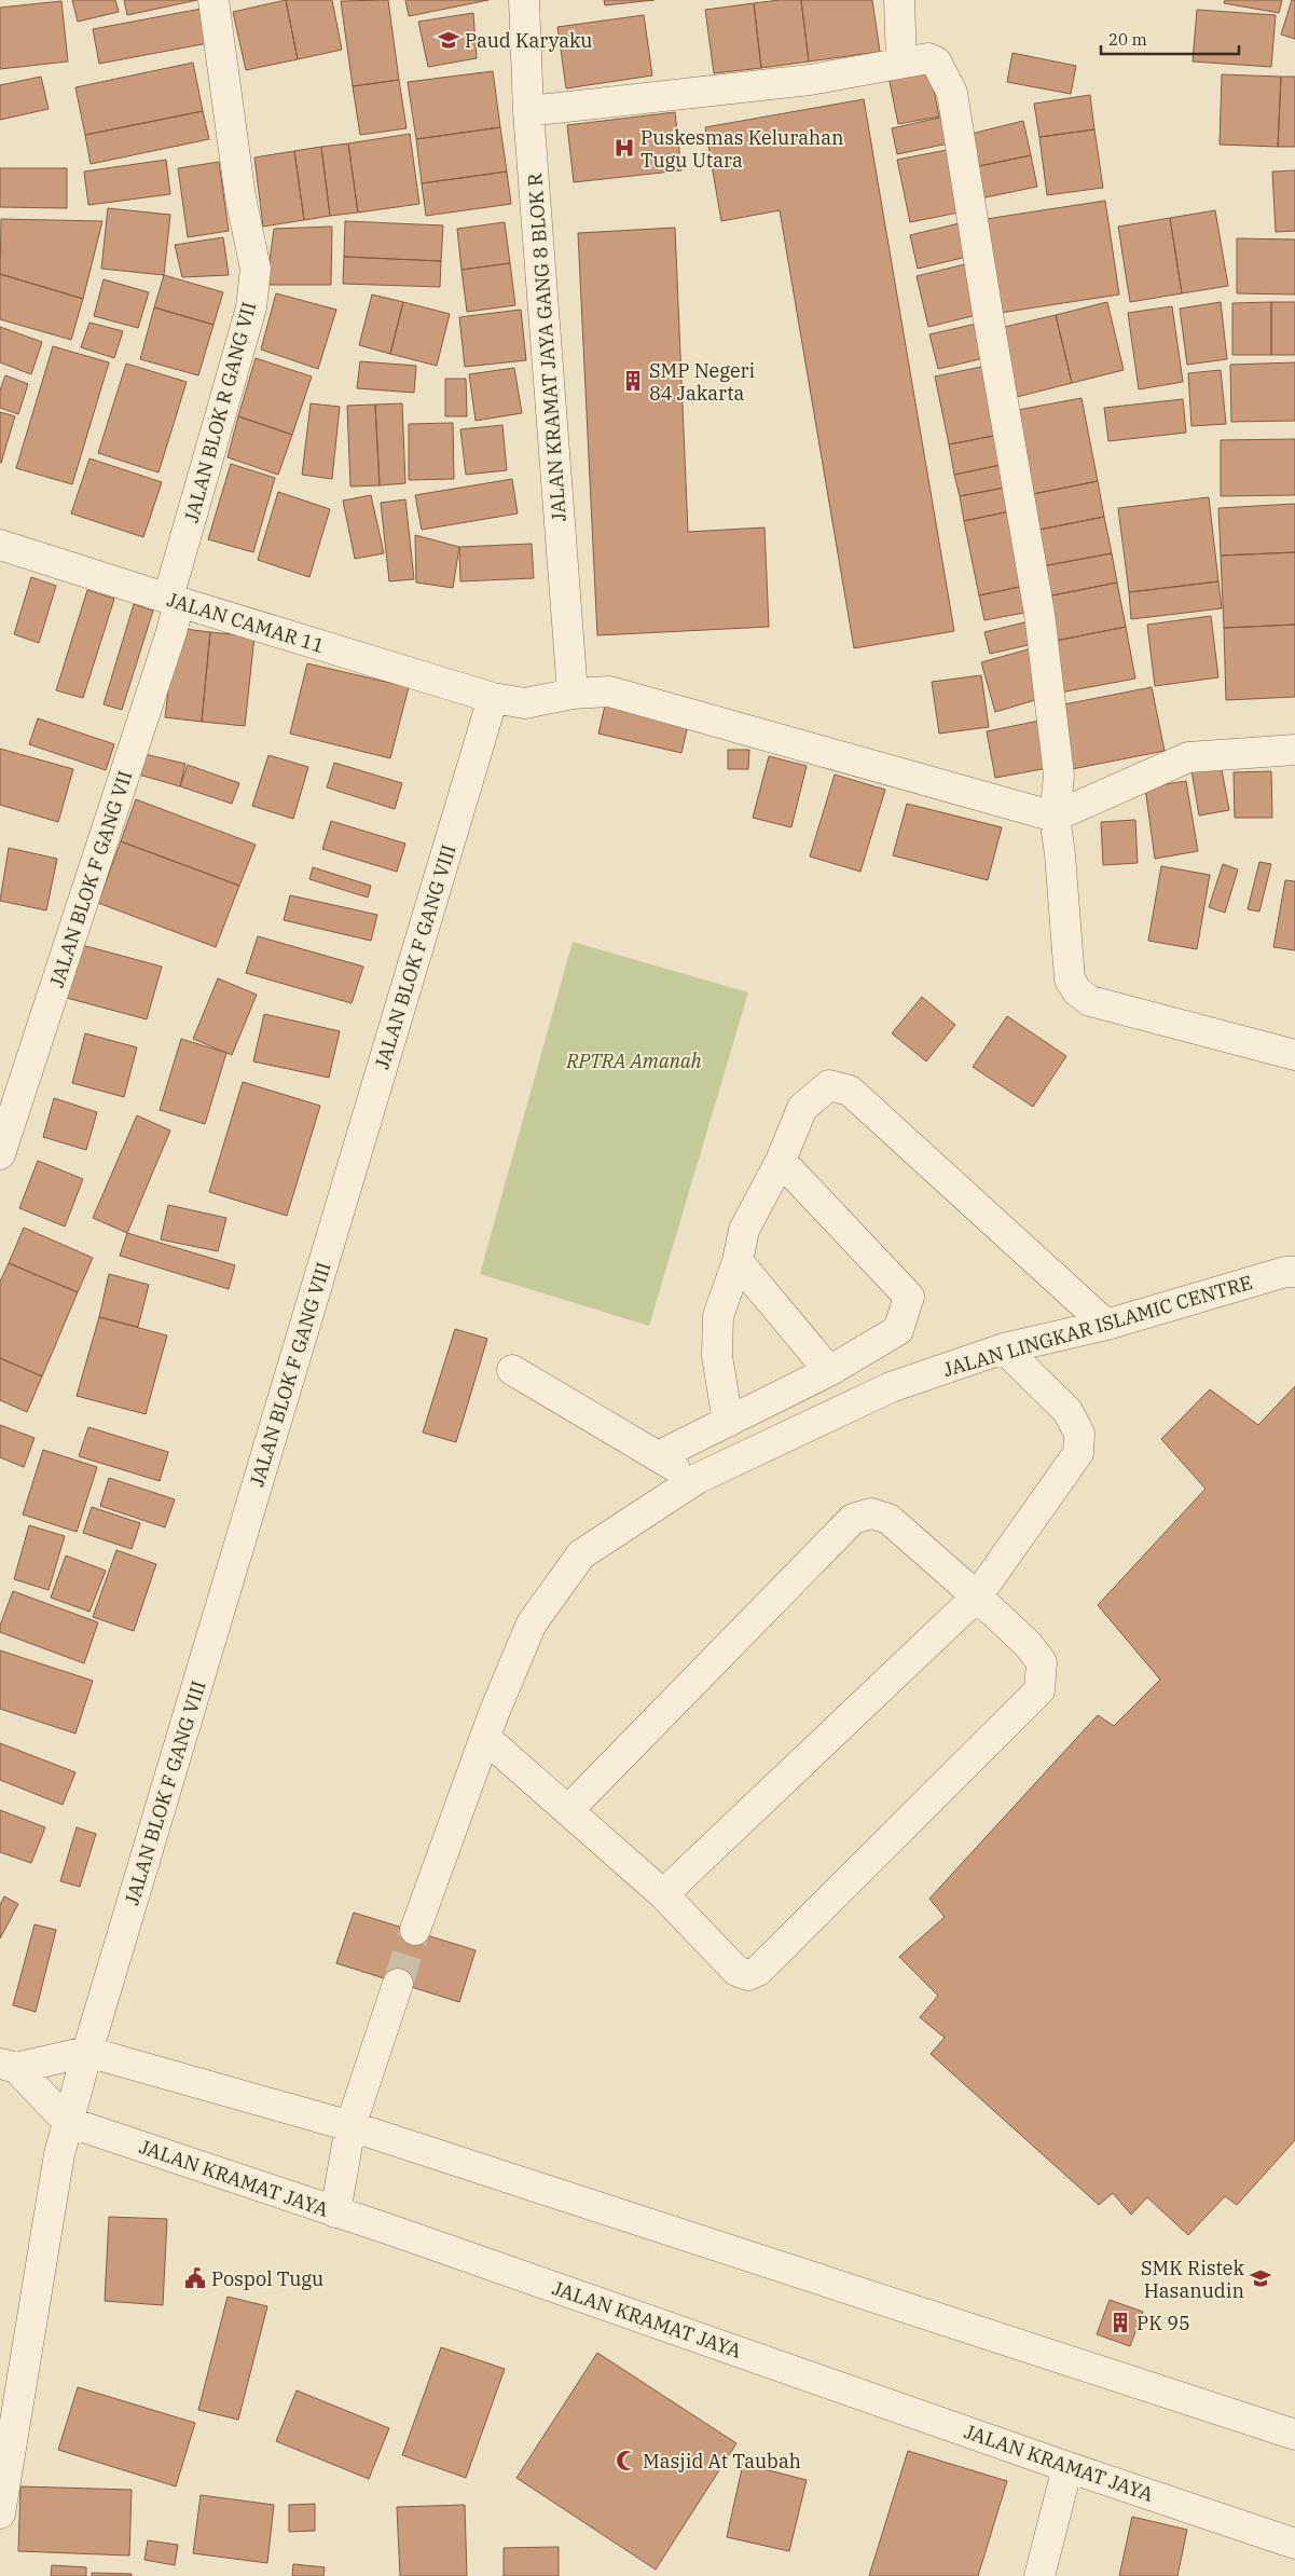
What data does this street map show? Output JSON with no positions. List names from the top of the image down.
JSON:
{
  "streets": {
    "street": [
      "JALAN KRAMAT JAYA GANG 8 BLOK R",
      "JALAN BLOK R GANG VII",
      "JALAN CAMAR 11",
      "JALAN BLOK F GANG VII",
      "JALAN BLOK F GANG VIII",
      "JALAN LINGKAR ISLAMIC CENTRE",
      "JALAN KRAMAT JAYA"
    ]
  },
  "crossings": [
    ["JALAN KRAMAT JAYA GANG 8 BLOK R", "JALAN CAMAR 11"],
    ["JALAN BLOK R GANG VII", "JALAN CAMAR 11"],
    ["JALAN BLOK R GANG VII", "JALAN BLOK F GANG VII"],
    ["JALAN CAMAR 11", "JALAN BLOK F GANG VII"],
    ["JALAN CAMAR 11", "JALAN BLOK F GANG VIII"],
    ["JALAN BLOK F GANG VIII", "JALAN KRAMAT JAYA"]
  ],
  "parks": ["RPTRA Amanah"],
  "places": {
    "school or university": ["Paud Karyaku", "SMK Ristek Hasanudin"],
    "hospital": ["Puskesmas Kelurahan Tugu Utara"],
    "building": ["SMP Negeri 84 Jakarta", "PK 95"],
    "public building": ["Pospol Tugu"],
    "mosque": ["Masjid At Taubah"]
  },
  "scale_bar": "20 m"
}
